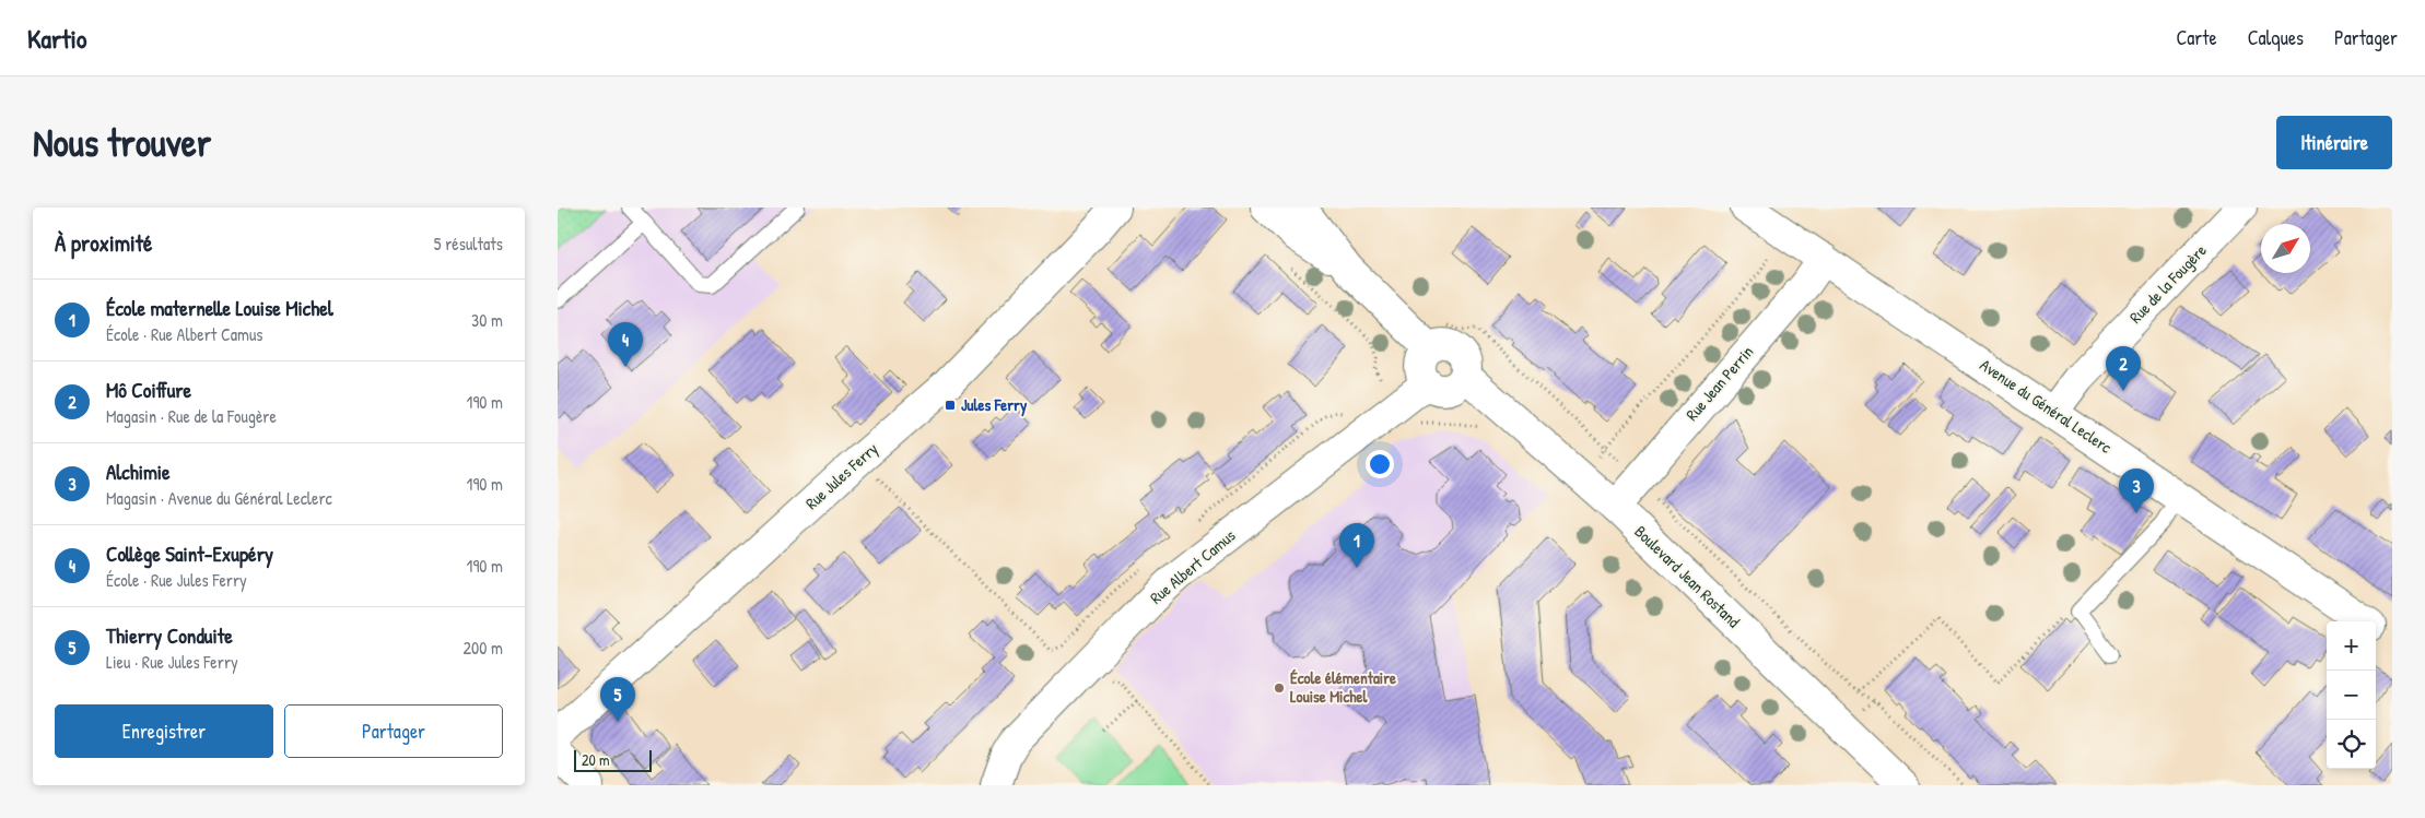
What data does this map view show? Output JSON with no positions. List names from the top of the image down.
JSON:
{
  "streets": {
    "street": [
      "Rue de la Fougère",
      "Rue Jean Perrin",
      "Avenue du Général Leclerc",
      "Rue Jules Ferry",
      "Rue Albert Camus",
      "Boulevard Jean Rostand"
    ]
  },
  "crossings": [
    ["Rue de la Fougère", "Avenue du Général Leclerc"],
    ["Rue Jean Perrin", "Avenue du Général Leclerc"],
    ["Rue Jean Perrin", "Boulevard Jean Rostand"],
    ["Rue Albert Camus", "Boulevard Jean Rostand"]
  ],
  "places": {
    "transit": ["Jules Ferry"],
    "other": ["École élémentaire Louise Michel"]
  },
  "scale_bar": "20 m",
  "north": "top right",
  "page": {
    "header": "Kartio",
    "nav": ["Carte", "Calques", "Partager"],
    "buttons": [
      "Itinéraire",
      ["Enregistrer", "Partager"]
    ],
    "title": "Nous trouver",
    "heading": ["À proximité", "5 résultats"],
    "list": [
      {
        "mark": "1",
        "name": "École maternelle Louise Michel",
        "note": "École · Rue Albert Camus",
        "value": "30 m"
      },
      {
        "mark": "2",
        "name": "Mô Coiffure",
        "note": "Magasin · Rue de la Fougère",
        "value": "190 m"
      },
      {
        "mark": "3",
        "name": "Alchimie",
        "note": "Magasin · Avenue du Général Leclerc",
        "value": "190 m"
      },
      {
        "mark": "4",
        "name": "Collège Saint-Exupéry",
        "note": "École · Rue Jules Ferry",
        "value": "190 m"
      },
      {
        "mark": "5",
        "name": "Thierry Conduite",
        "note": "Lieu · Rue Jules Ferry",
        "value": "200 m"
      }
    ],
    "pins": [
      "4",
      "2",
      "3",
      "1",
      "5"
    ],
    "map_buttons": ["+", "−"],
    "scale": "20 m"
  }
}
